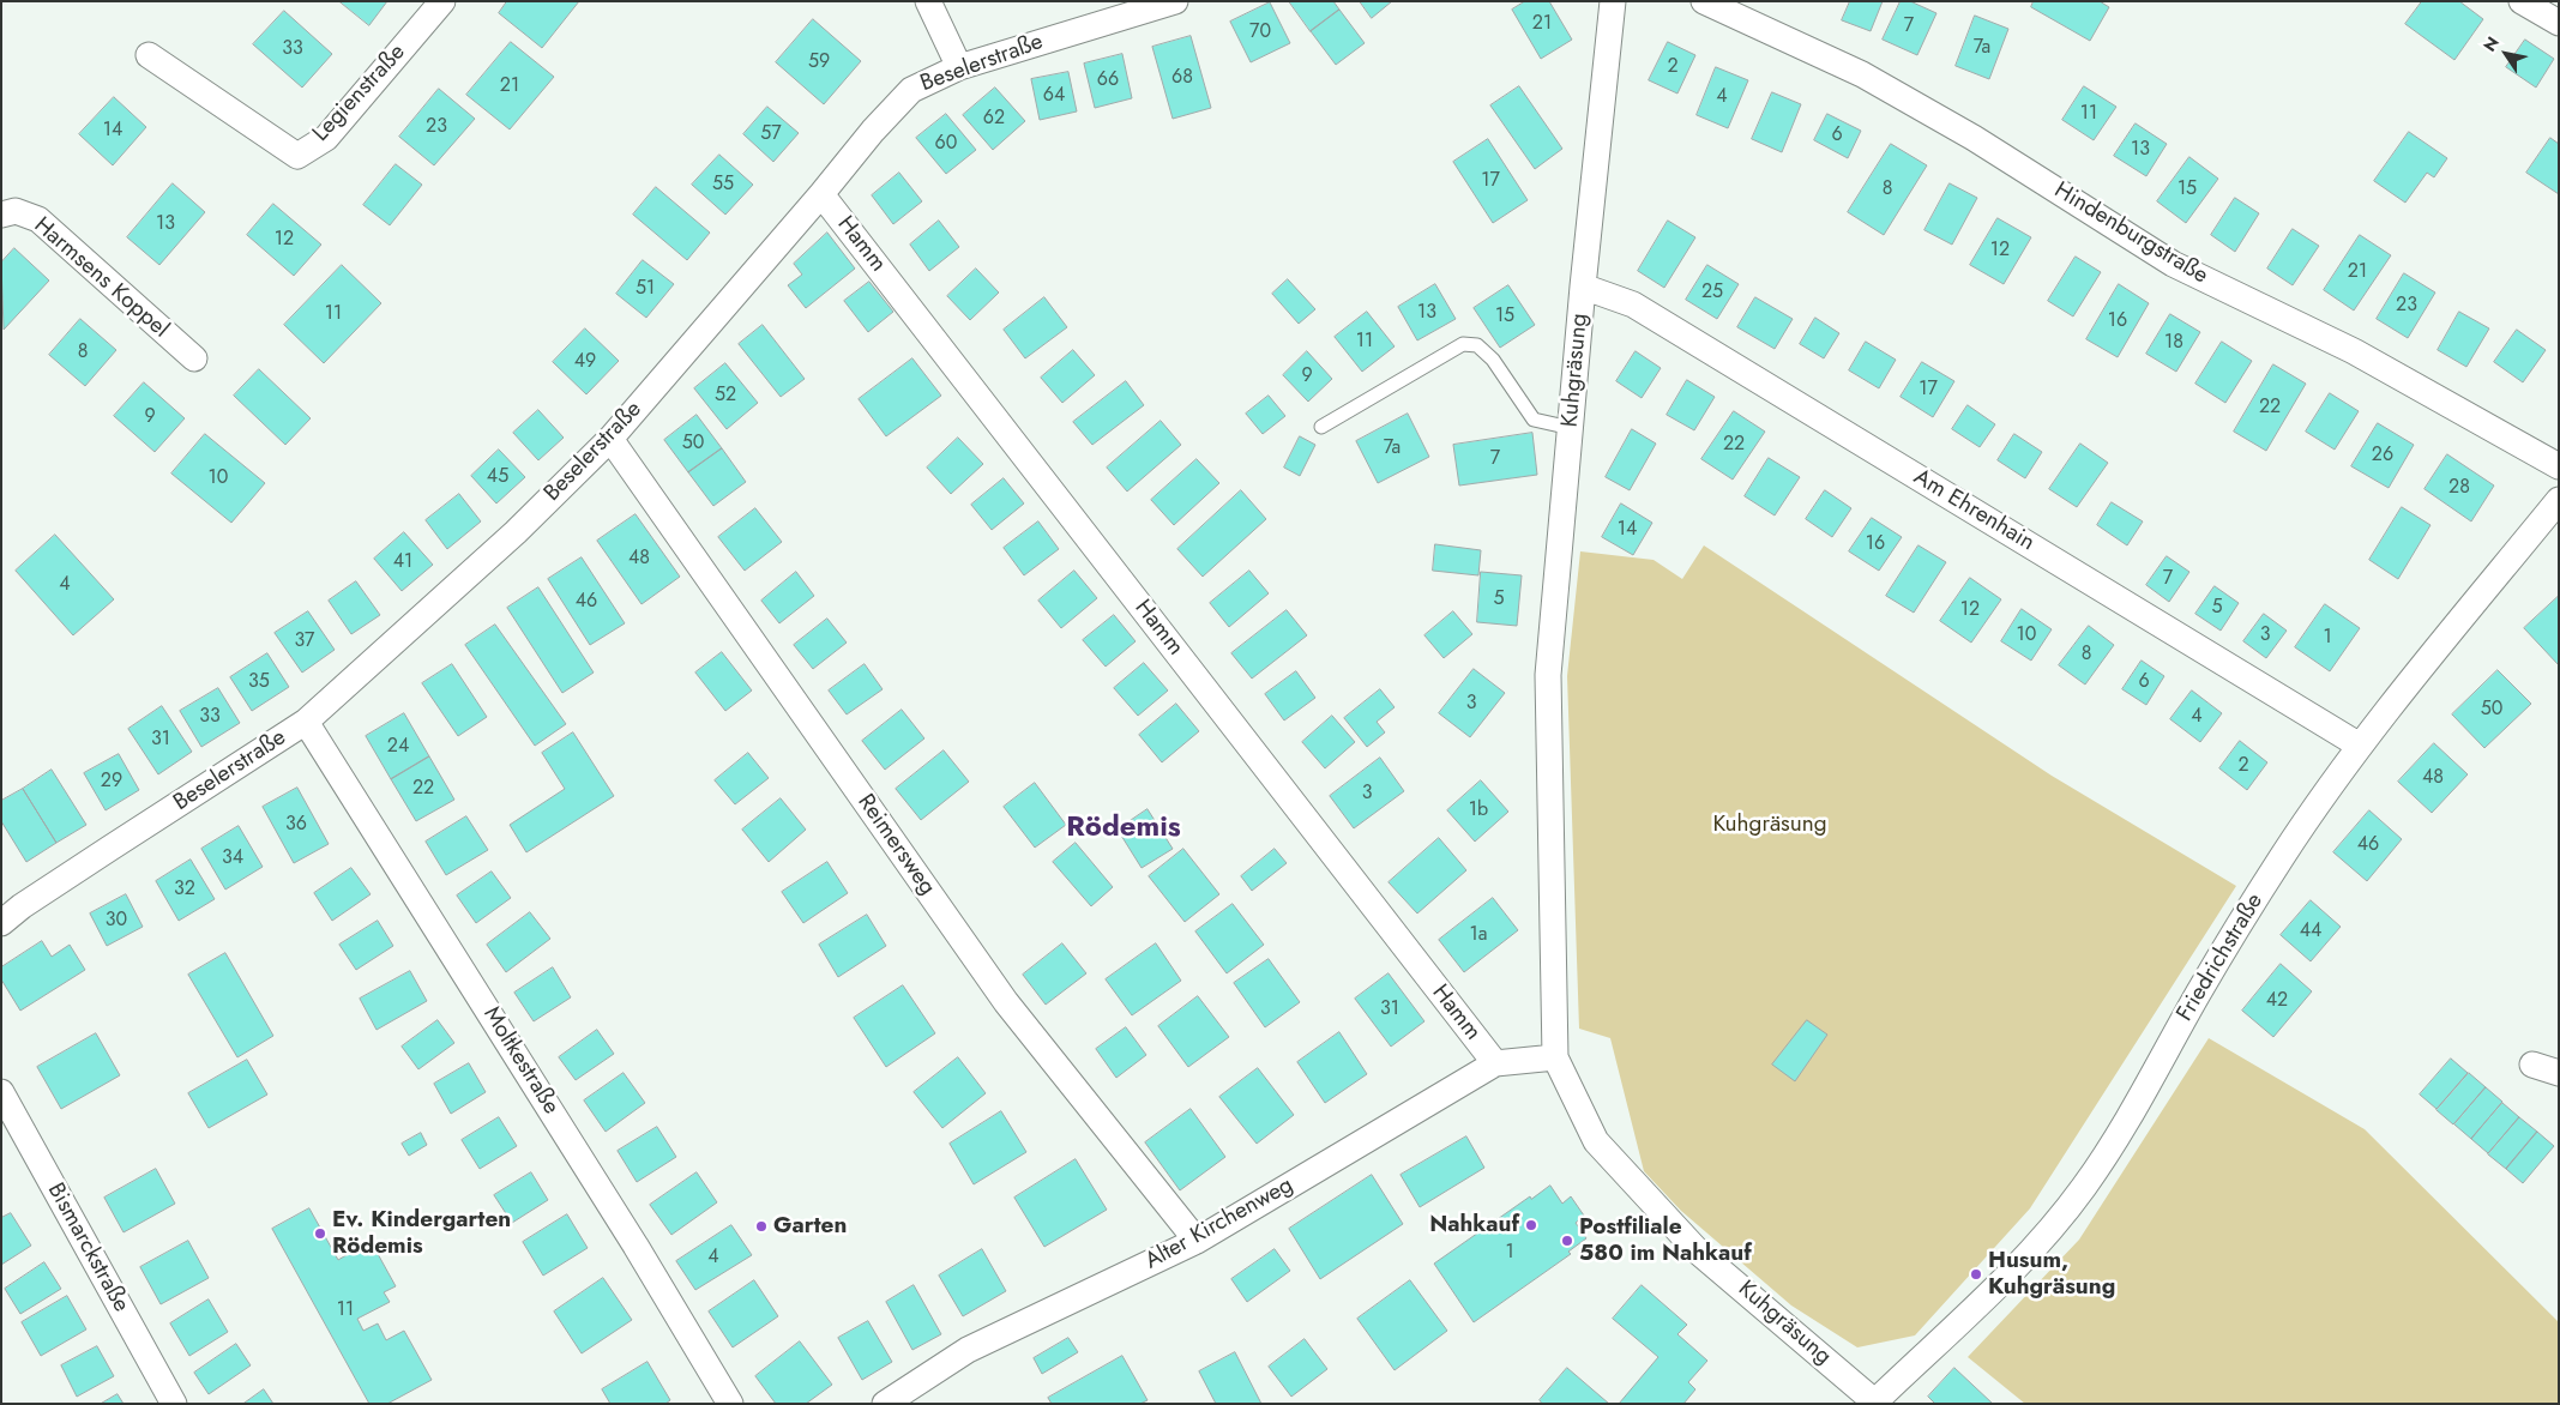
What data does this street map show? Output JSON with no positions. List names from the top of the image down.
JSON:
{
  "streets": {
    "street": [
      "Beselerstraße",
      "Legienstraße",
      "Hindenburgstraße",
      "Hamm",
      "Harmsens Koppel",
      "Kuhgräsung",
      "Am Ehrenhain",
      "Reimersweg",
      "Friedrichstraße",
      "Moltkestraße",
      "Alter Kirchenweg",
      "Bismarckstraße"
    ]
  },
  "crossings": [
    ["Beselerstraße", "Hamm"],
    ["Beselerstraße", "Reimersweg"],
    ["Beselerstraße", "Moltkestraße"],
    ["Hamm", "Alter Kirchenweg"],
    ["Kuhgräsung", "Am Ehrenhain"],
    ["Kuhgräsung", "Friedrichstraße"],
    ["Kuhgräsung", "Alter Kirchenweg"],
    ["Am Ehrenhain", "Friedrichstraße"],
    ["Reimersweg", "Alter Kirchenweg"]
  ],
  "districts": ["Rödemis"],
  "parks": ["Kuhgräsung"],
  "places": [
    "Nahkauf",
    "Garten",
    "Ev. Kindergarten Rödemis",
    "Postfiliale 580 im Nahkauf",
    "Husum, Kuhgräsung"
  ],
  "house_numbers": [
    "21",
    "7",
    "70",
    "7a",
    "33",
    "59",
    "2",
    "68",
    "66",
    "21",
    "64",
    "4",
    "11",
    "62",
    "23",
    "14",
    "57",
    "6",
    "60",
    "13",
    "17",
    "55",
    "8",
    "15",
    "13",
    "12",
    "12",
    "21",
    "51",
    "25",
    "23",
    "13",
    "11",
    "15",
    "16",
    "11",
    "18",
    "8",
    "49",
    "9",
    "17",
    "52",
    "22",
    "9",
    "50",
    "22",
    "7a",
    "26",
    "7",
    "45",
    "10",
    "28",
    "14",
    "16",
    "48",
    "41",
    "7",
    "4",
    "5",
    "46",
    "5",
    "12",
    "10",
    "3",
    "1",
    "37",
    "8",
    "35",
    "6",
    "3",
    "50",
    "33",
    "4",
    "31",
    "24",
    "2",
    "48",
    "29",
    "22",
    "3",
    "1b",
    "36",
    "46",
    "34",
    "32",
    "30",
    "44",
    "1a",
    "42",
    "31",
    "1",
    "4",
    "11"
  ],
  "north": "top left"
}
